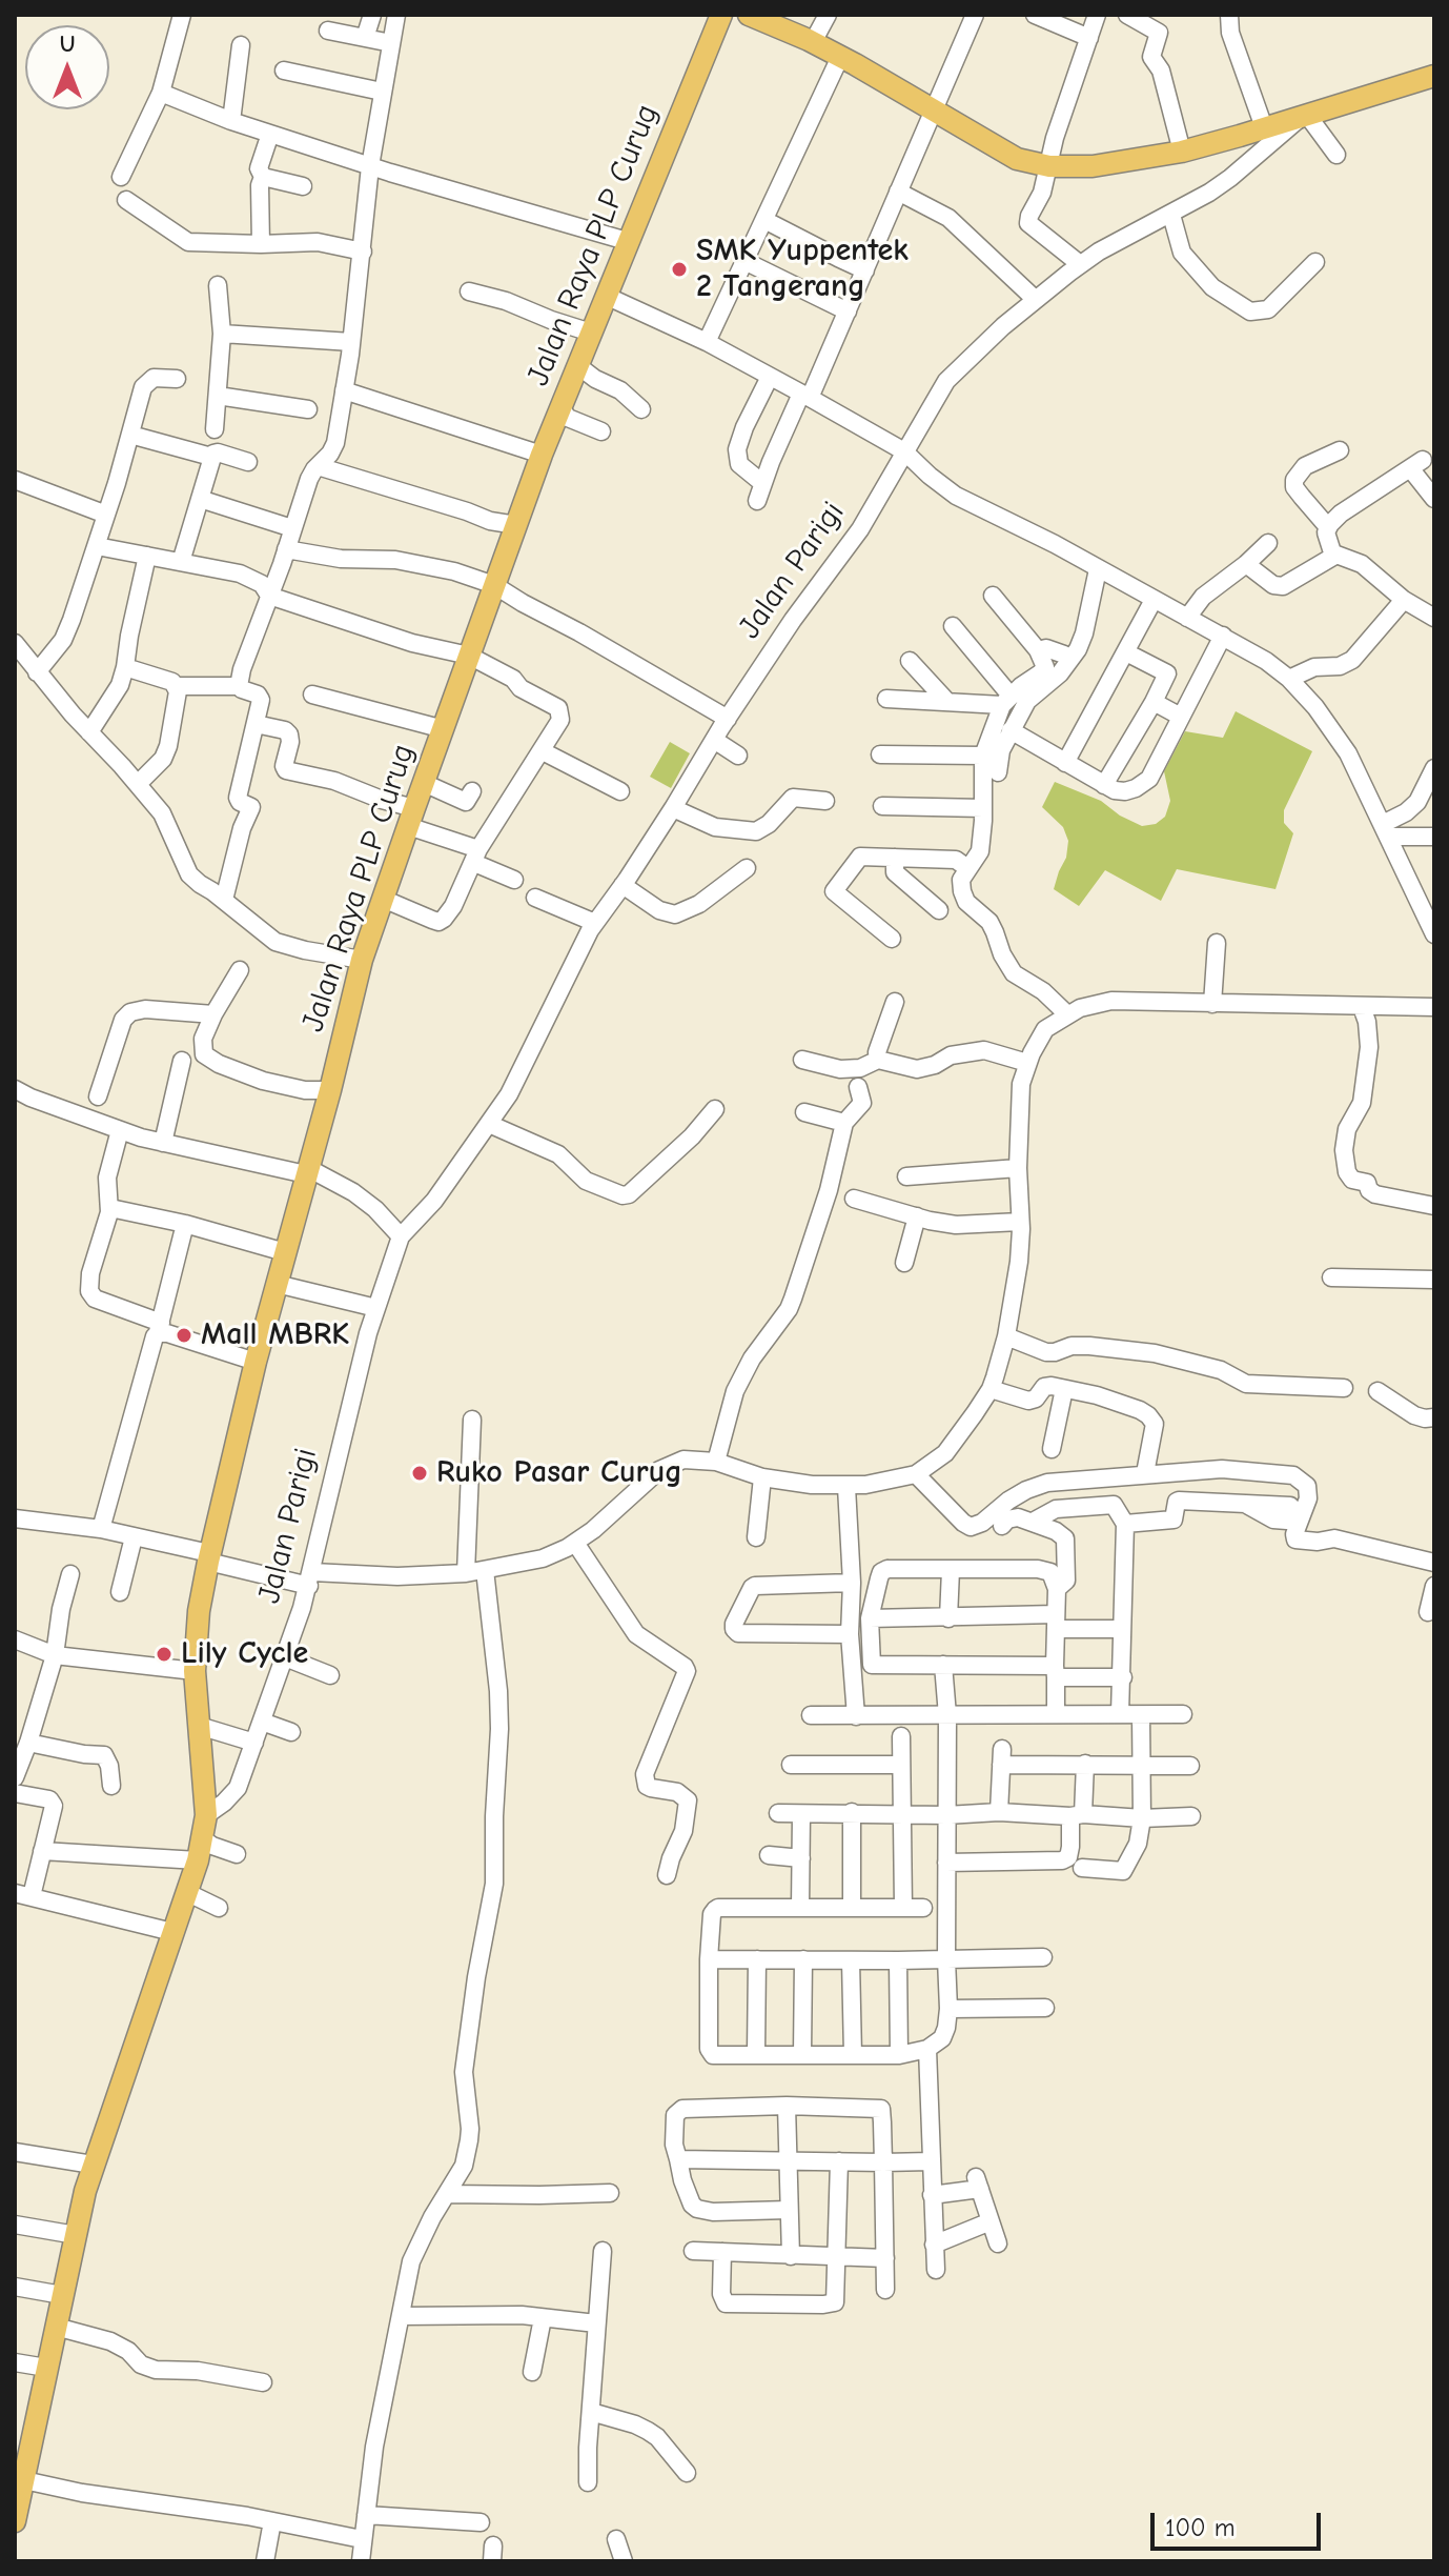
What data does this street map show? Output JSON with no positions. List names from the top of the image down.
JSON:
{
  "streets": {
    "main road": ["Jalan Raya PLP Curug", "Jalan Parigi"]
  },
  "crossings": [
    ["Jalan Raya PLP Curug", "Jalan Parigi"]
  ],
  "places": [
    "SMK Yuppentek 2 Tangerang",
    "Mall MBRK",
    "Ruko Pasar Curug",
    "Lily Cycle"
  ],
  "scale_bar": "100 m",
  "north": "top"
}
